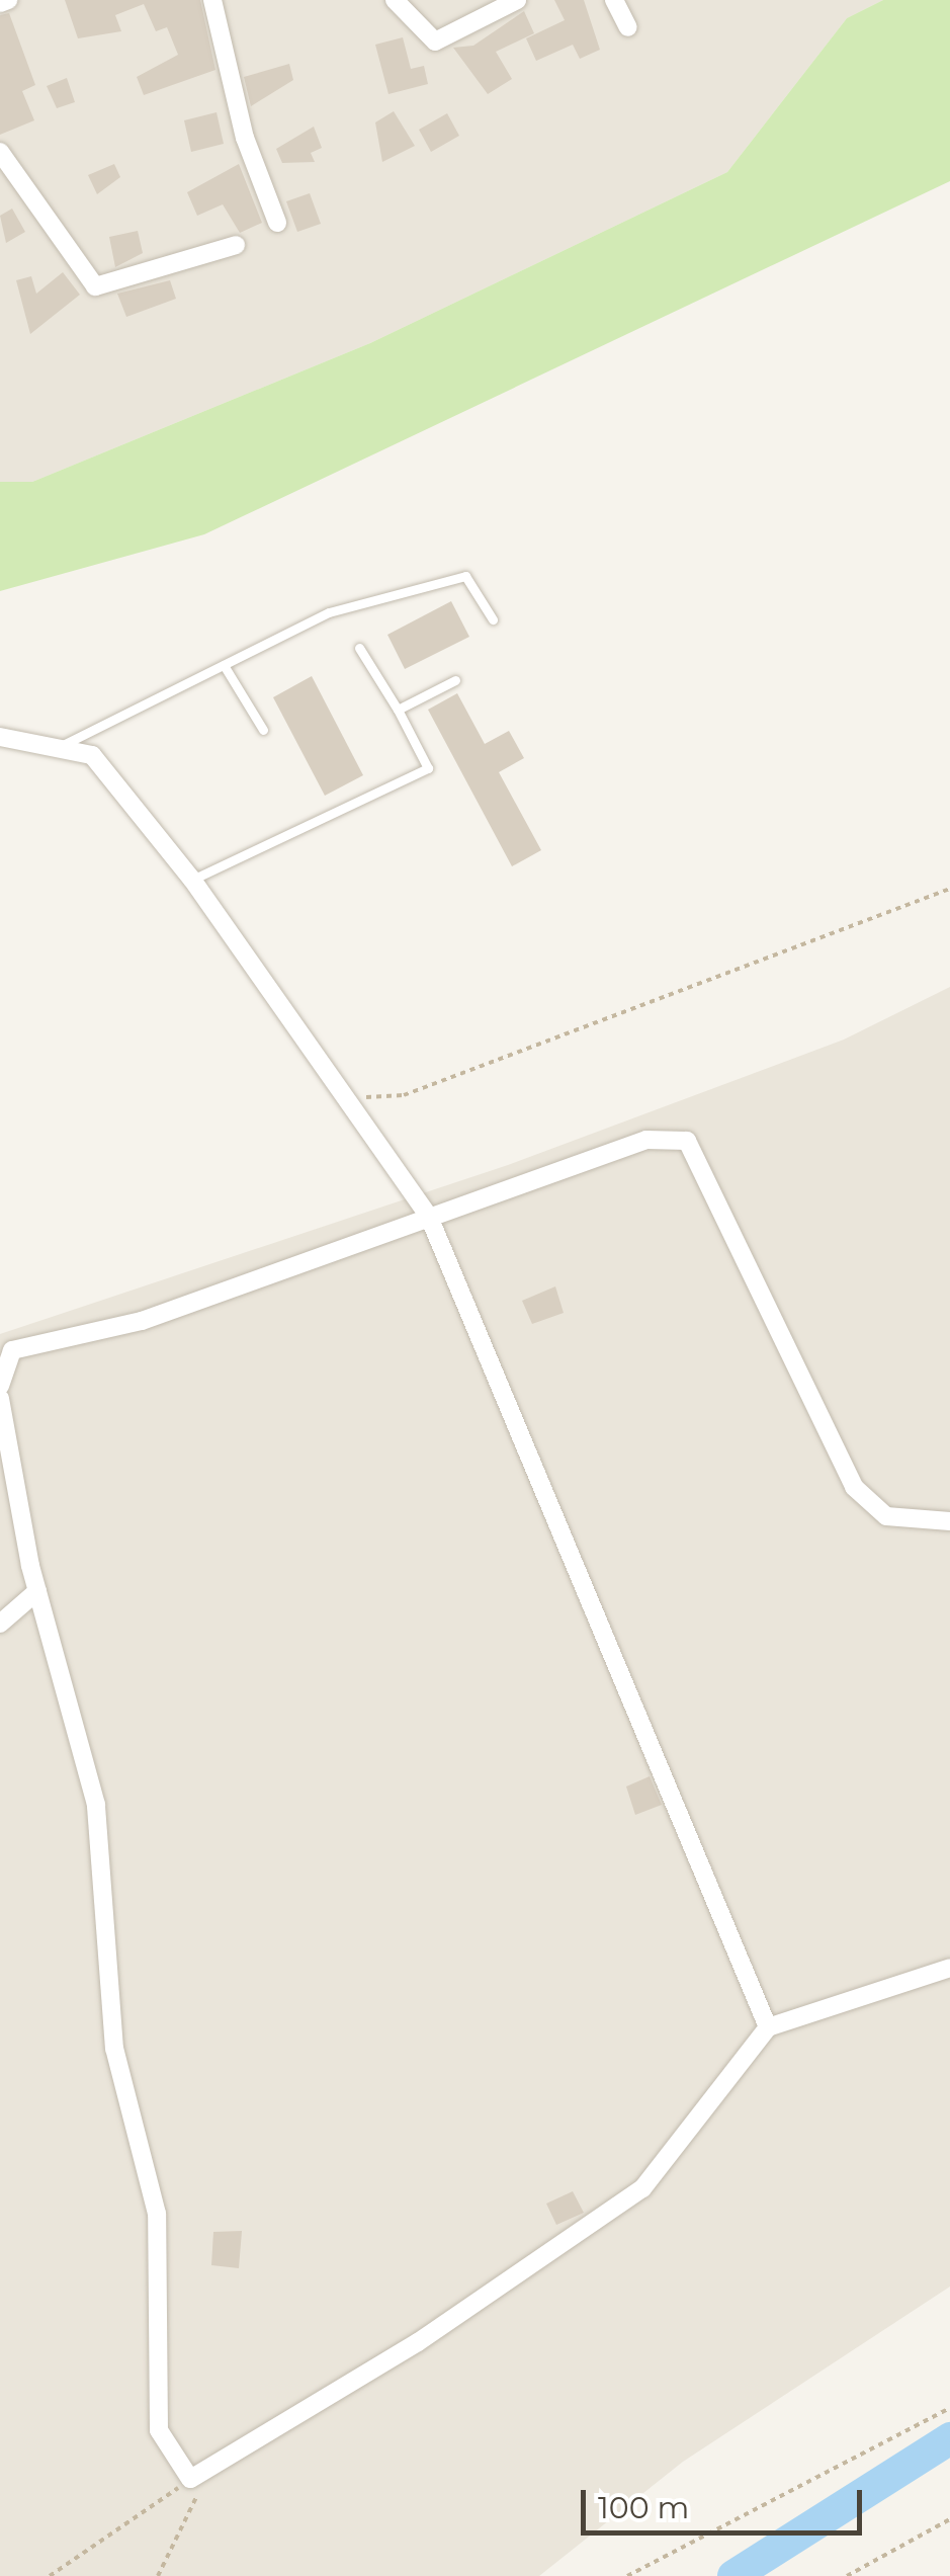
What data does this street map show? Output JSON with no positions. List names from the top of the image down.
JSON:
{
  "scale_bar": "100 m"
}
